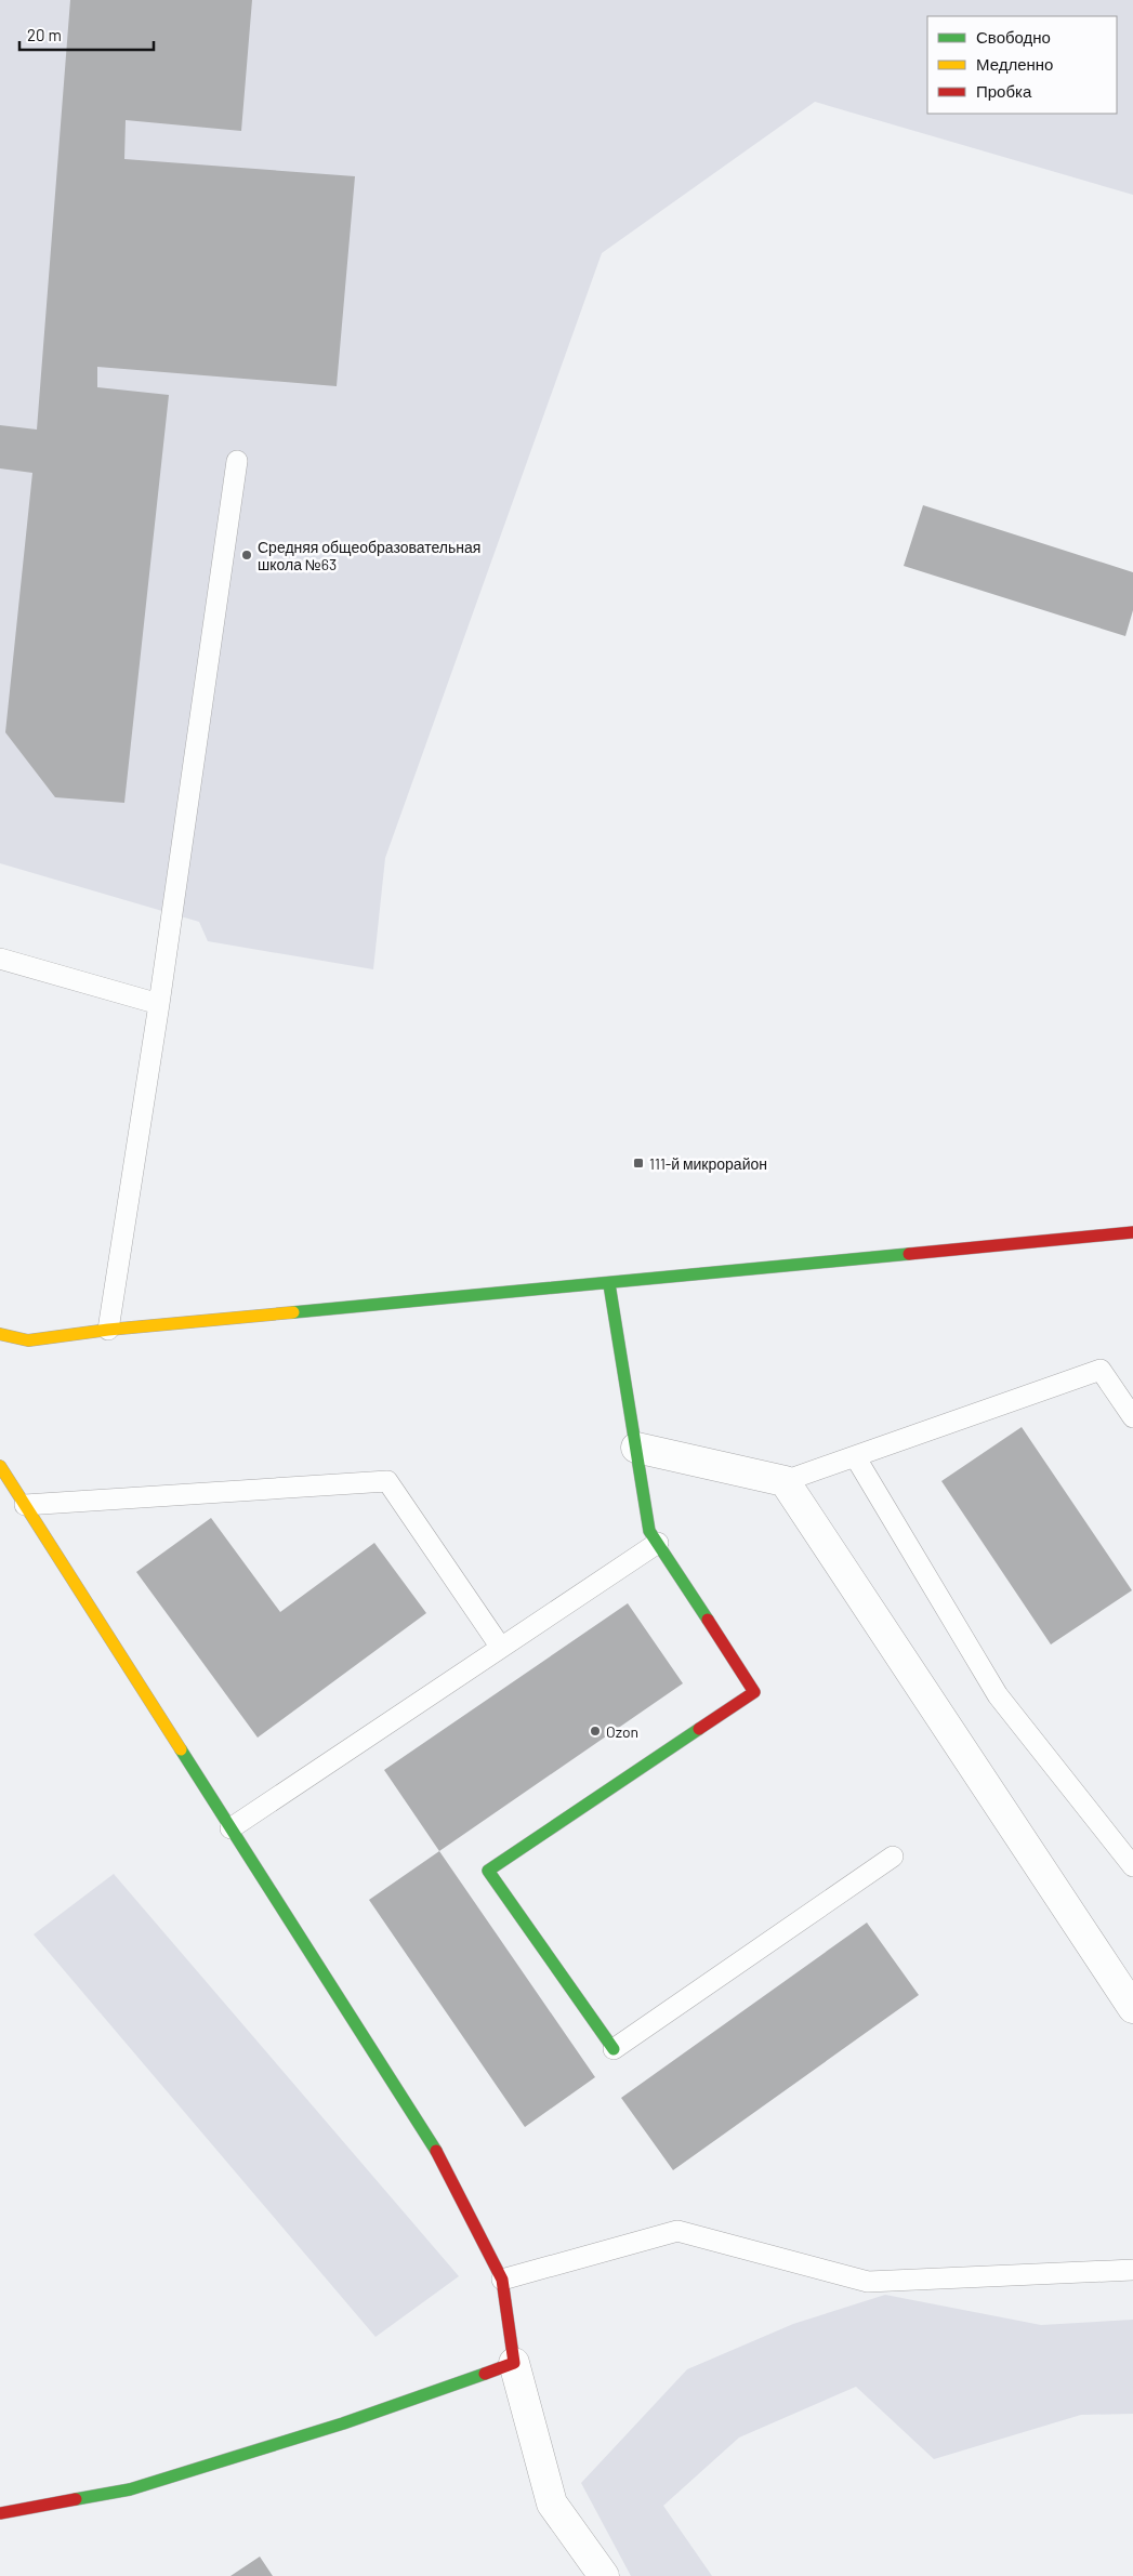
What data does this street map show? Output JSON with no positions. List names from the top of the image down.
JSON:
{
  "places": {
    "other": ["Средняя общеобразовательная школа №63", "Ozon"],
    "transit": ["111-й микрорайон"]
  },
  "legend": ["Свободно", "Медленно", "Пробка"],
  "scale_bar": "20 m"
}
